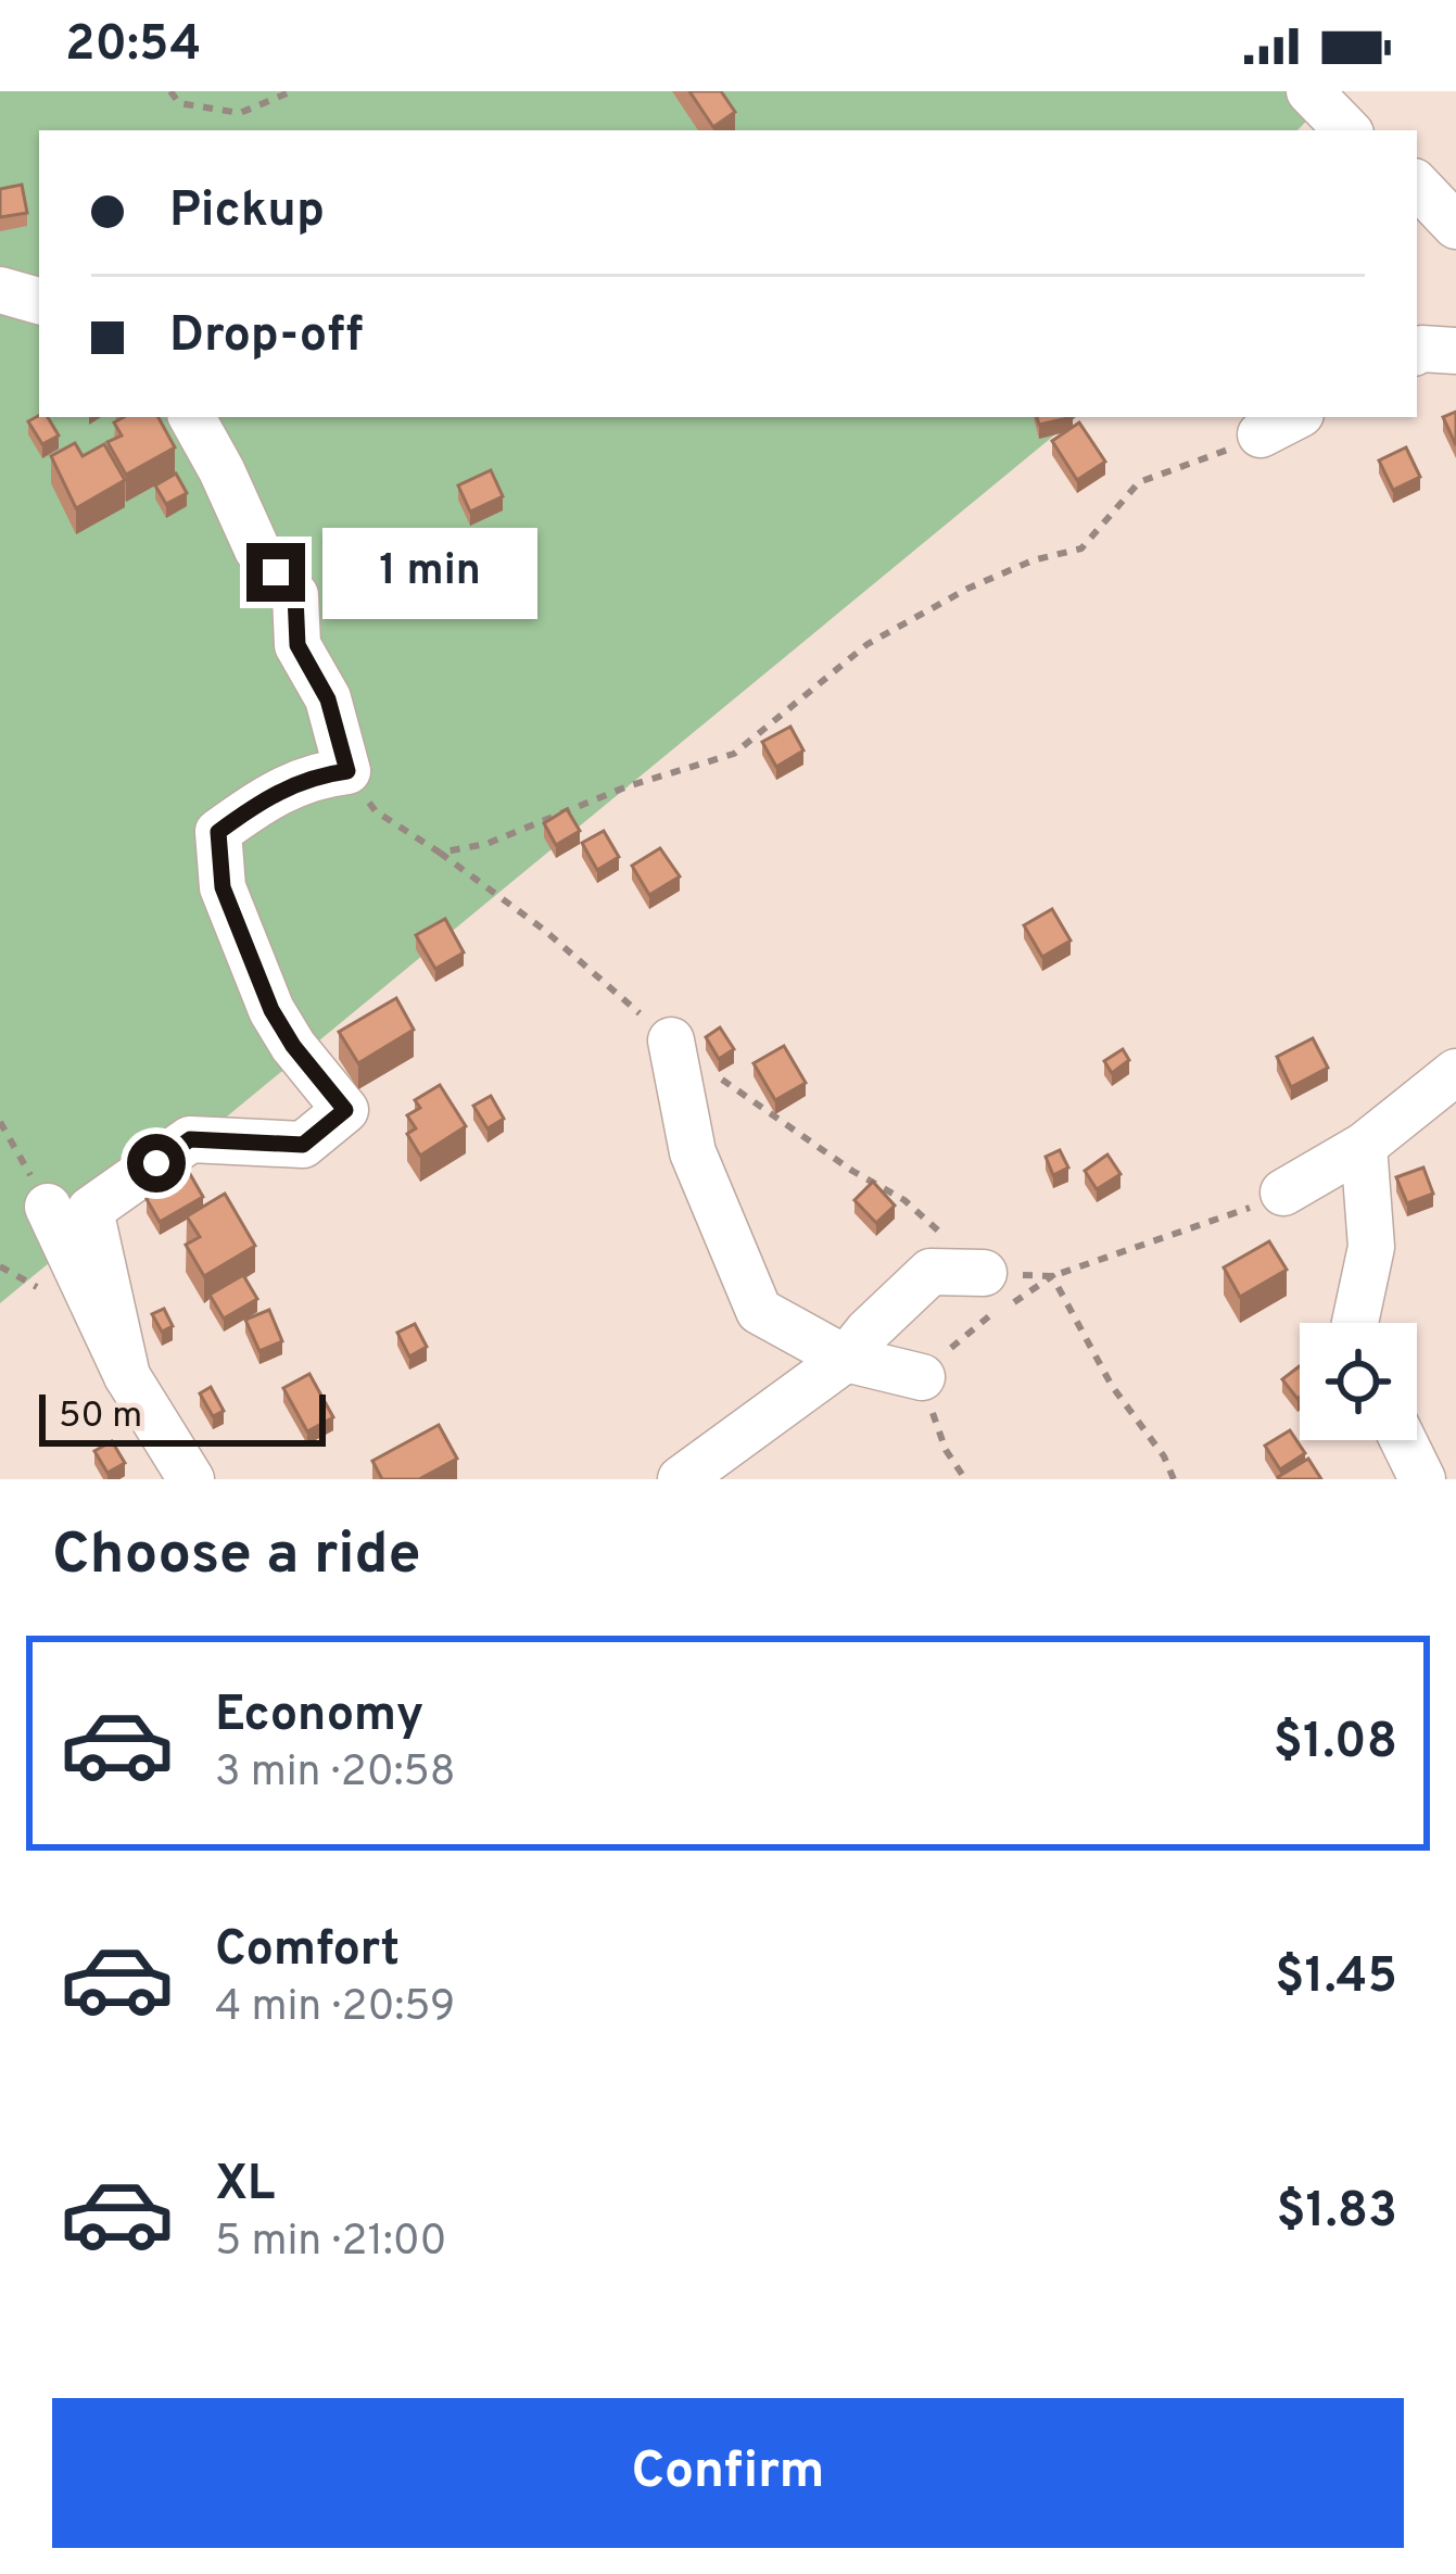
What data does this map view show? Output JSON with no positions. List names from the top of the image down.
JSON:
{
  "scale_bar": "50 m",
  "page": {
    "status": "20:54",
    "banner": ["Pickup", "Drop-off"],
    "bubble": "1 min",
    "scale": "50 m",
    "heading": "Choose a ride",
    "list": [
      {
        "name": "Economy",
        "note": "3 min · 20:58",
        "value": "$1.08"
      },
      {
        "name": "Comfort",
        "note": "4 min · 20:59",
        "value": "$1.45"
      },
      {
        "name": "XL",
        "note": "5 min · 21:00",
        "value": "$1.83"
      }
    ],
    "buttons": "Confirm"
  }
}
